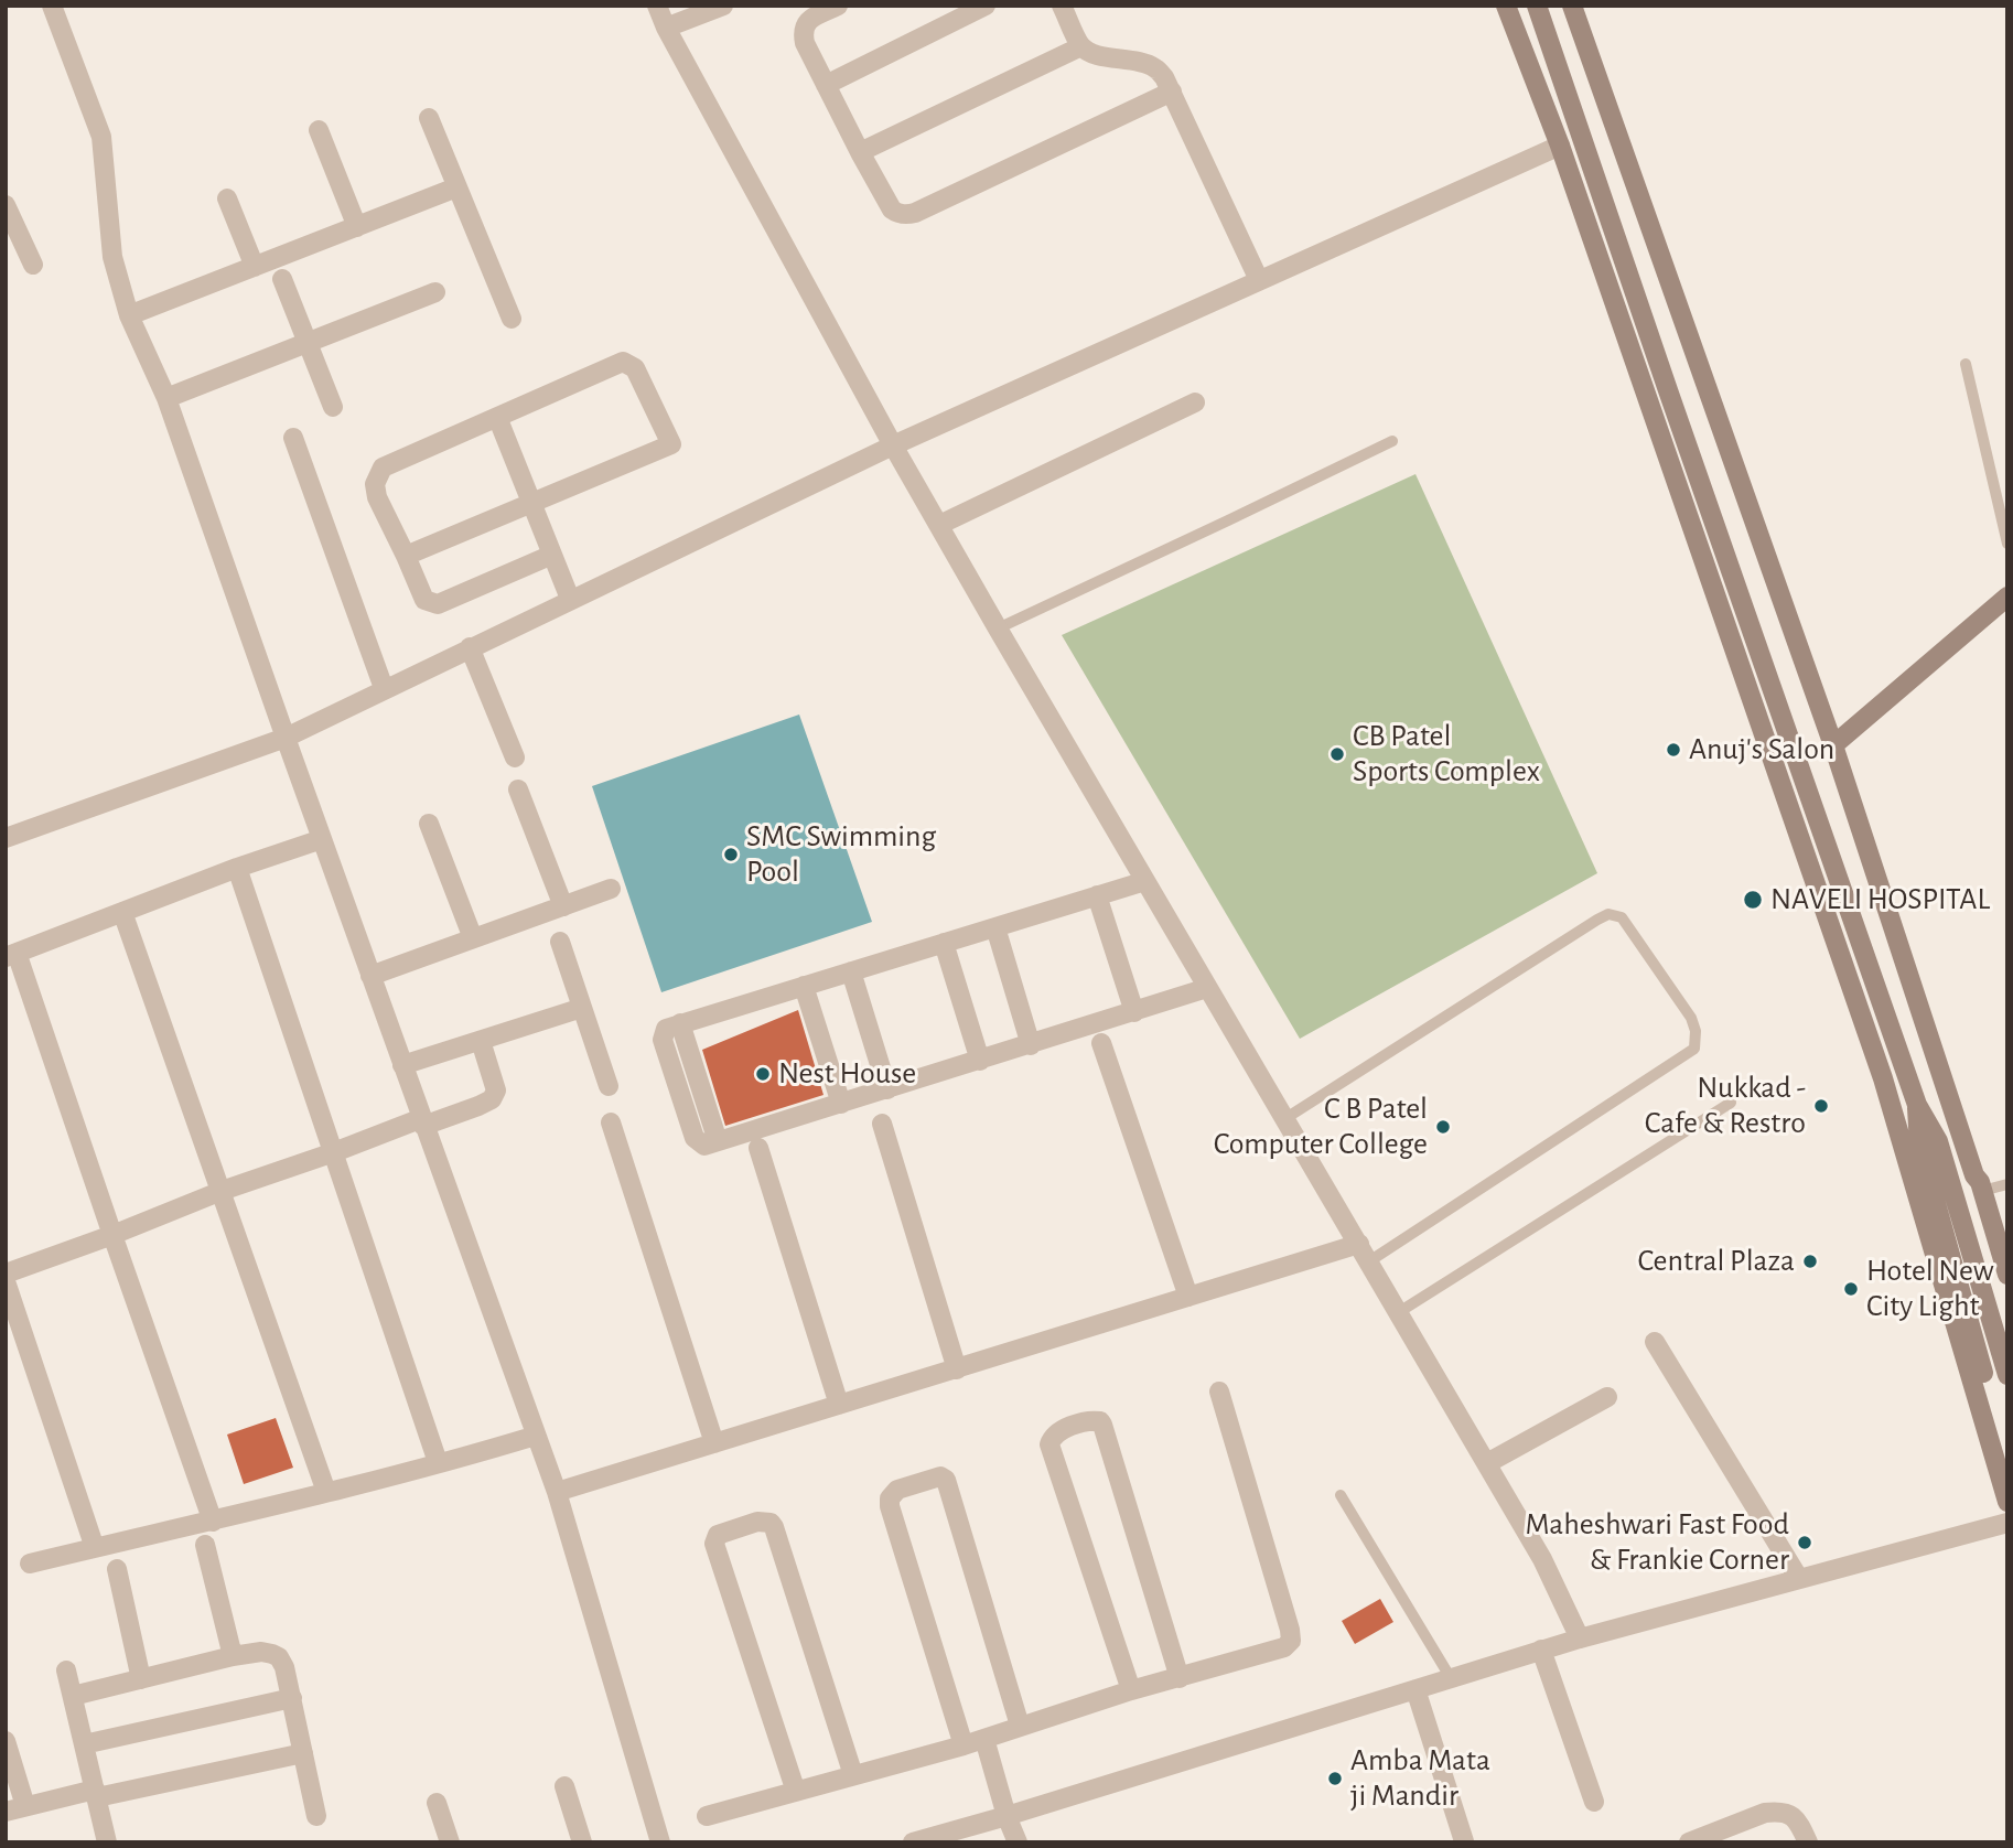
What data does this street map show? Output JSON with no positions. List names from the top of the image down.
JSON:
{
  "places": [
    "Anuj's Salon",
    "CB Patel Sports Complex",
    "SMC Swimming Pool",
    "NAVELI HOSPITAL",
    "Nest House",
    "Nukkad - Cafe & Restro",
    "C B Patel Computer College",
    "Central Plaza",
    "Hotel New City Light",
    "Maheshwari Fast Food & Frankie Corner",
    "Amba Mata ji Mandir"
  ]
}
